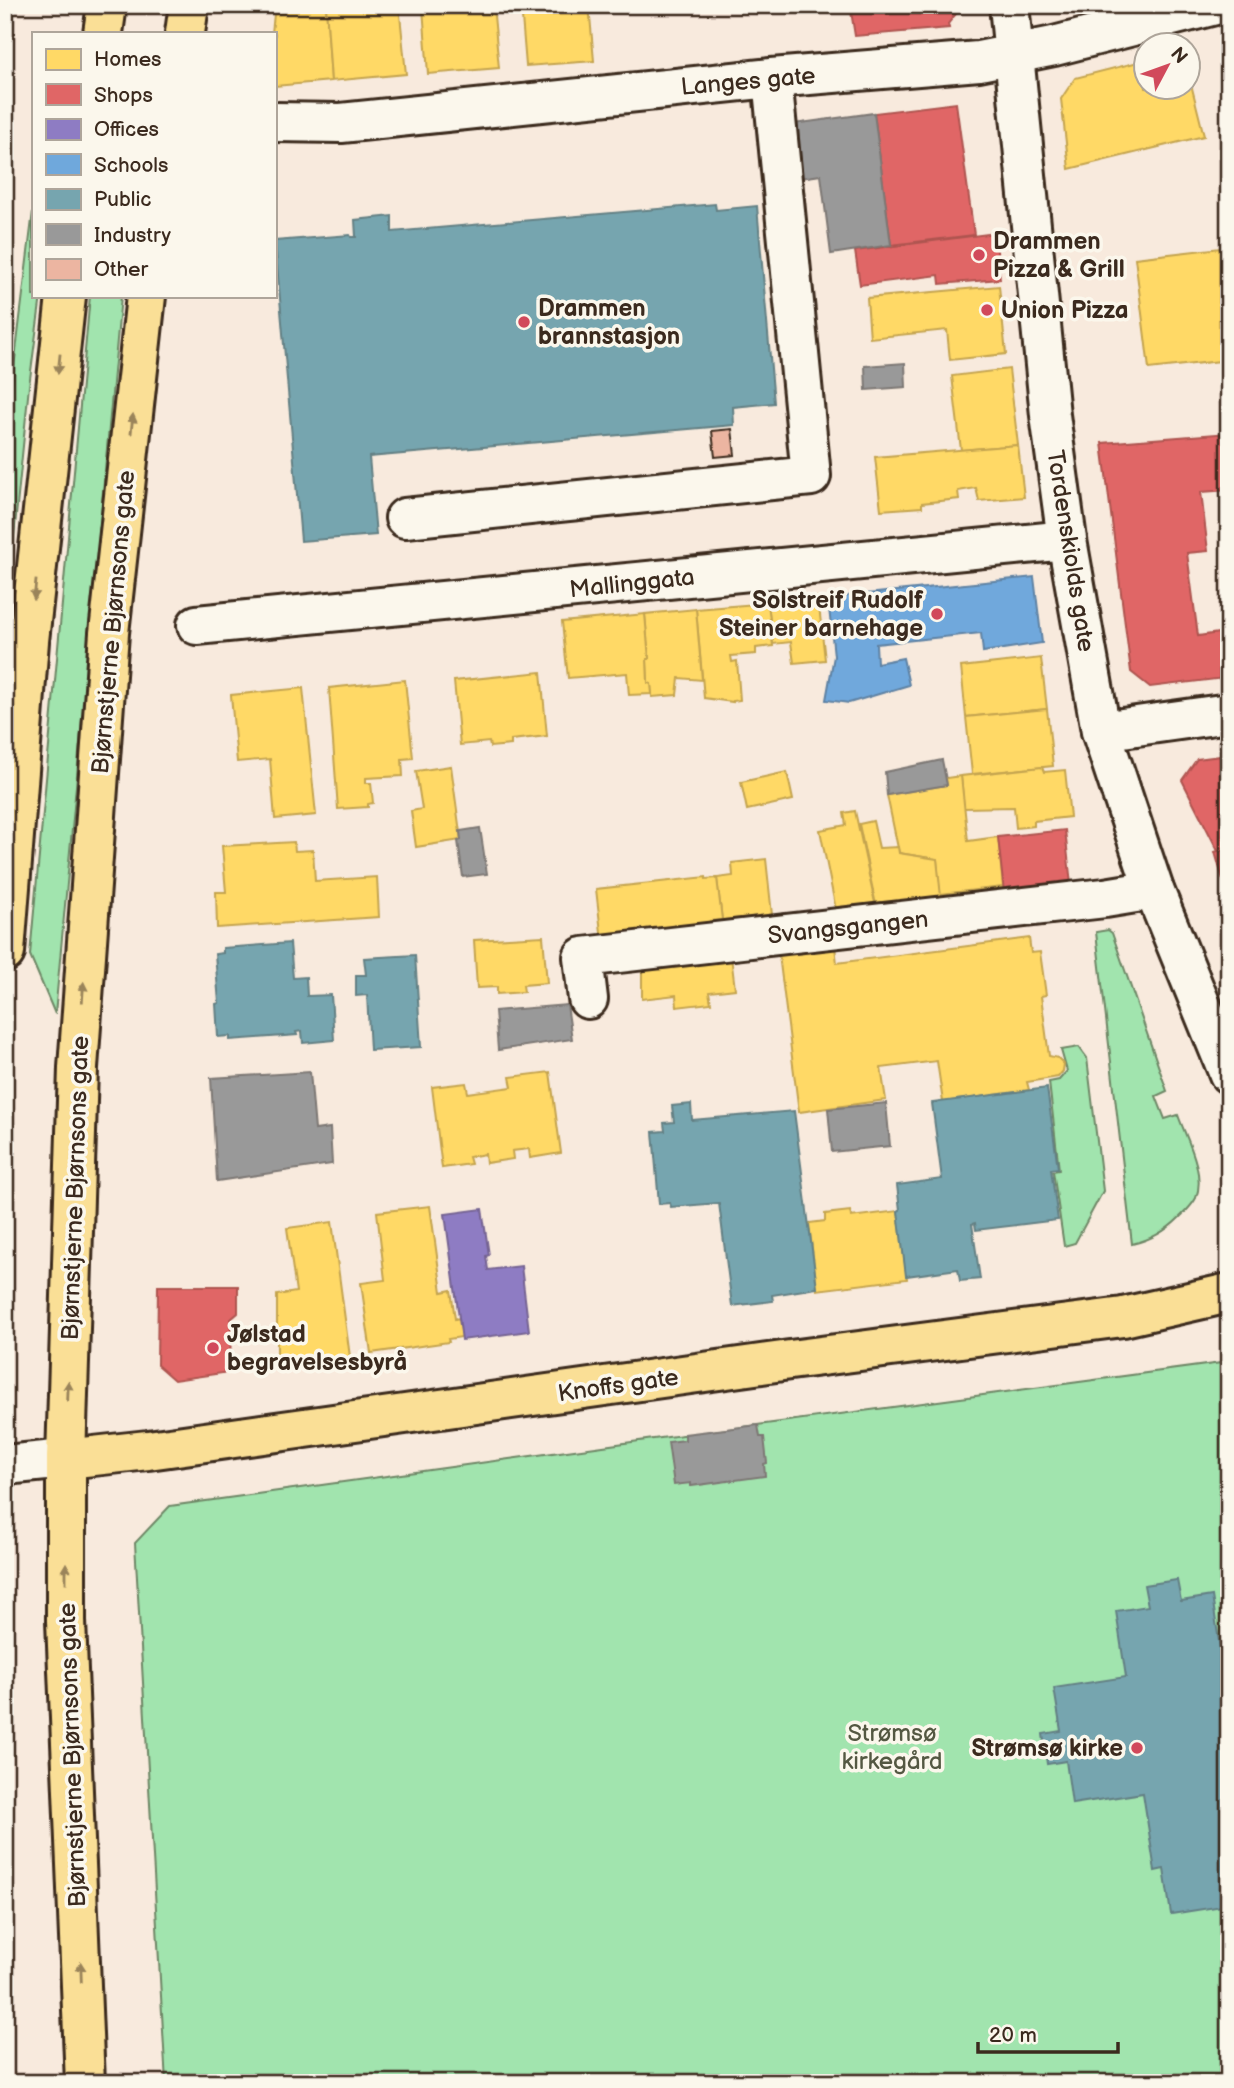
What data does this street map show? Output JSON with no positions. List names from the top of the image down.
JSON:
{
  "streets": {
    "main road": ["Bjørnstjerne Bjørnsons gate", "Knoffs gate"],
    "street": [
      "Langes gate",
      "Tordenskiolds gate",
      "Mallinggata",
      "Svangsgangen"
    ]
  },
  "crossings": [
    ["Langes gate", "Tordenskiolds gate"],
    ["Tordenskiolds gate", "Mallinggata"],
    ["Tordenskiolds gate", "Svangsgangen"],
    ["Bjørnstjerne Bjørnsons gate", "Knoffs gate"]
  ],
  "parks": ["Strømsø kirkegård"],
  "places": [
    "Drammen Pizza & Grill",
    "Union Pizza",
    "Drammen brannstasjon",
    "Solstreif Rudolf Steiner barnehage",
    "Jølstad begravelsesbyrå",
    "Strømsø kirke"
  ],
  "legend": [
    "Homes",
    "Shops",
    "Offices",
    "Schools",
    "Public",
    "Industry",
    "Other"
  ],
  "scale_bar": "20 m",
  "north": "top right"
}
